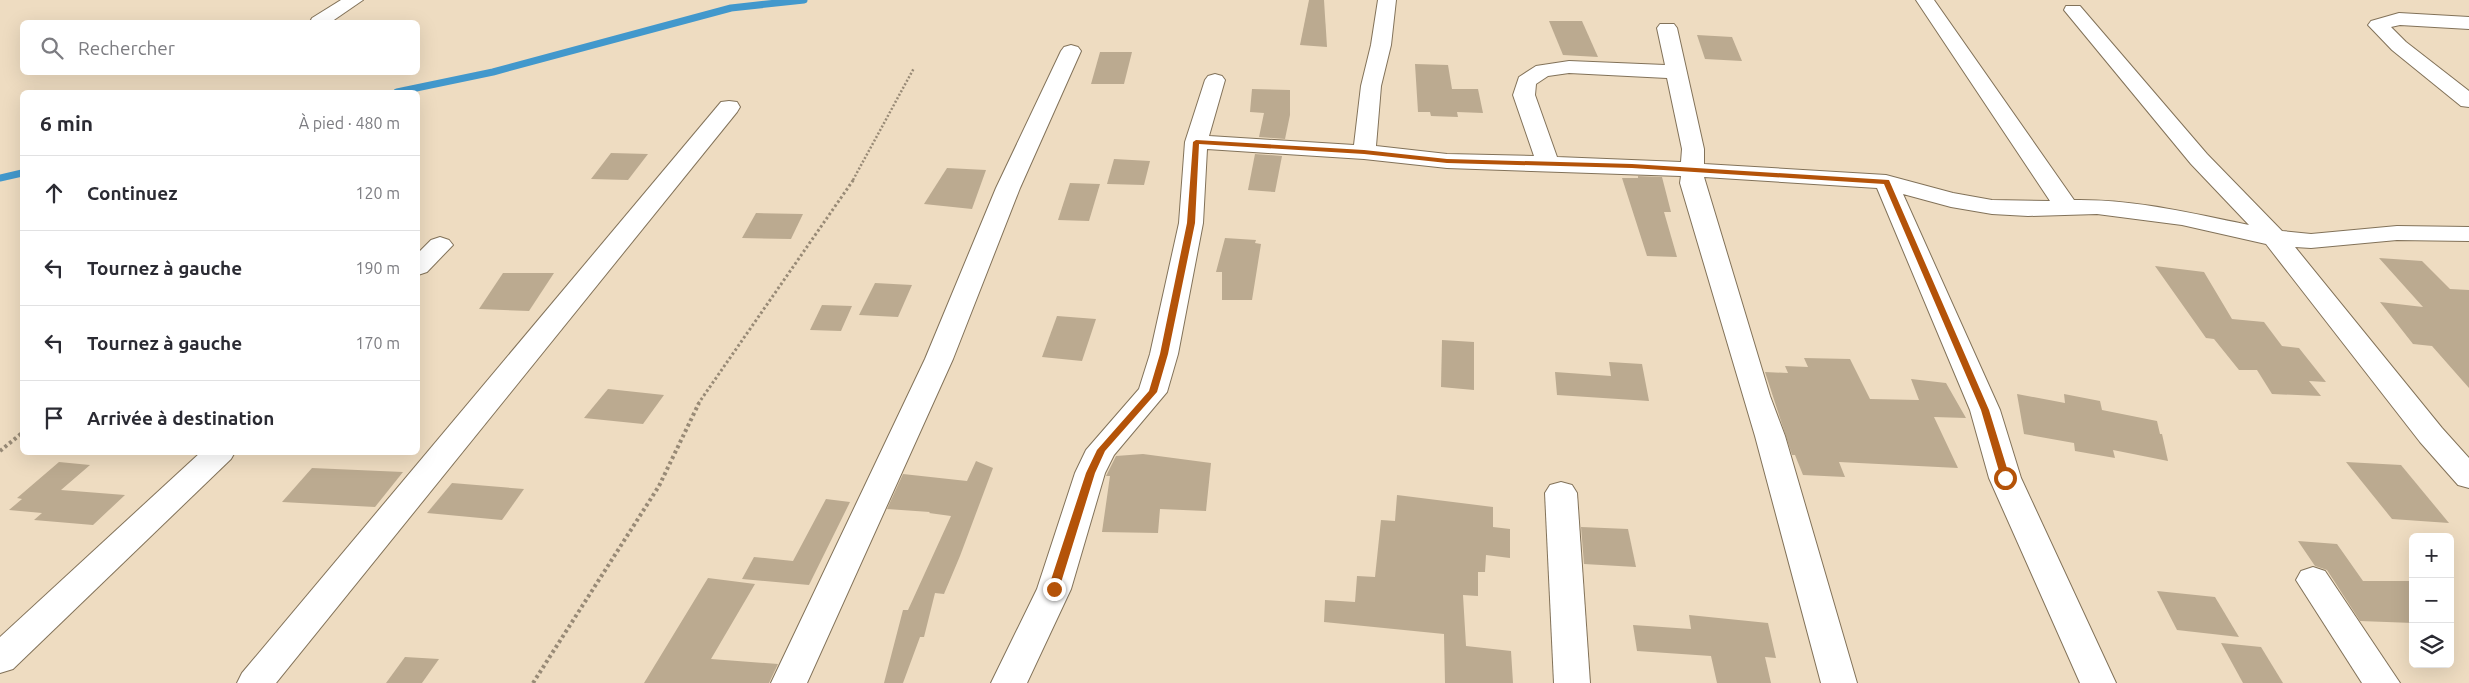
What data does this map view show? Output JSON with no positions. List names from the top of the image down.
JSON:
{
  "page": {
    "search": "Rechercher",
    "heading": ["6 min", "À pied · 480 m"],
    "list": [
      ["Continuez", "120 m"],
      ["Tournez à gauche", "190 m"],
      ["Tournez à gauche", "170 m"],
      "Arrivée à destination"
    ],
    "map_buttons": ["+", "−"]
  }
}
